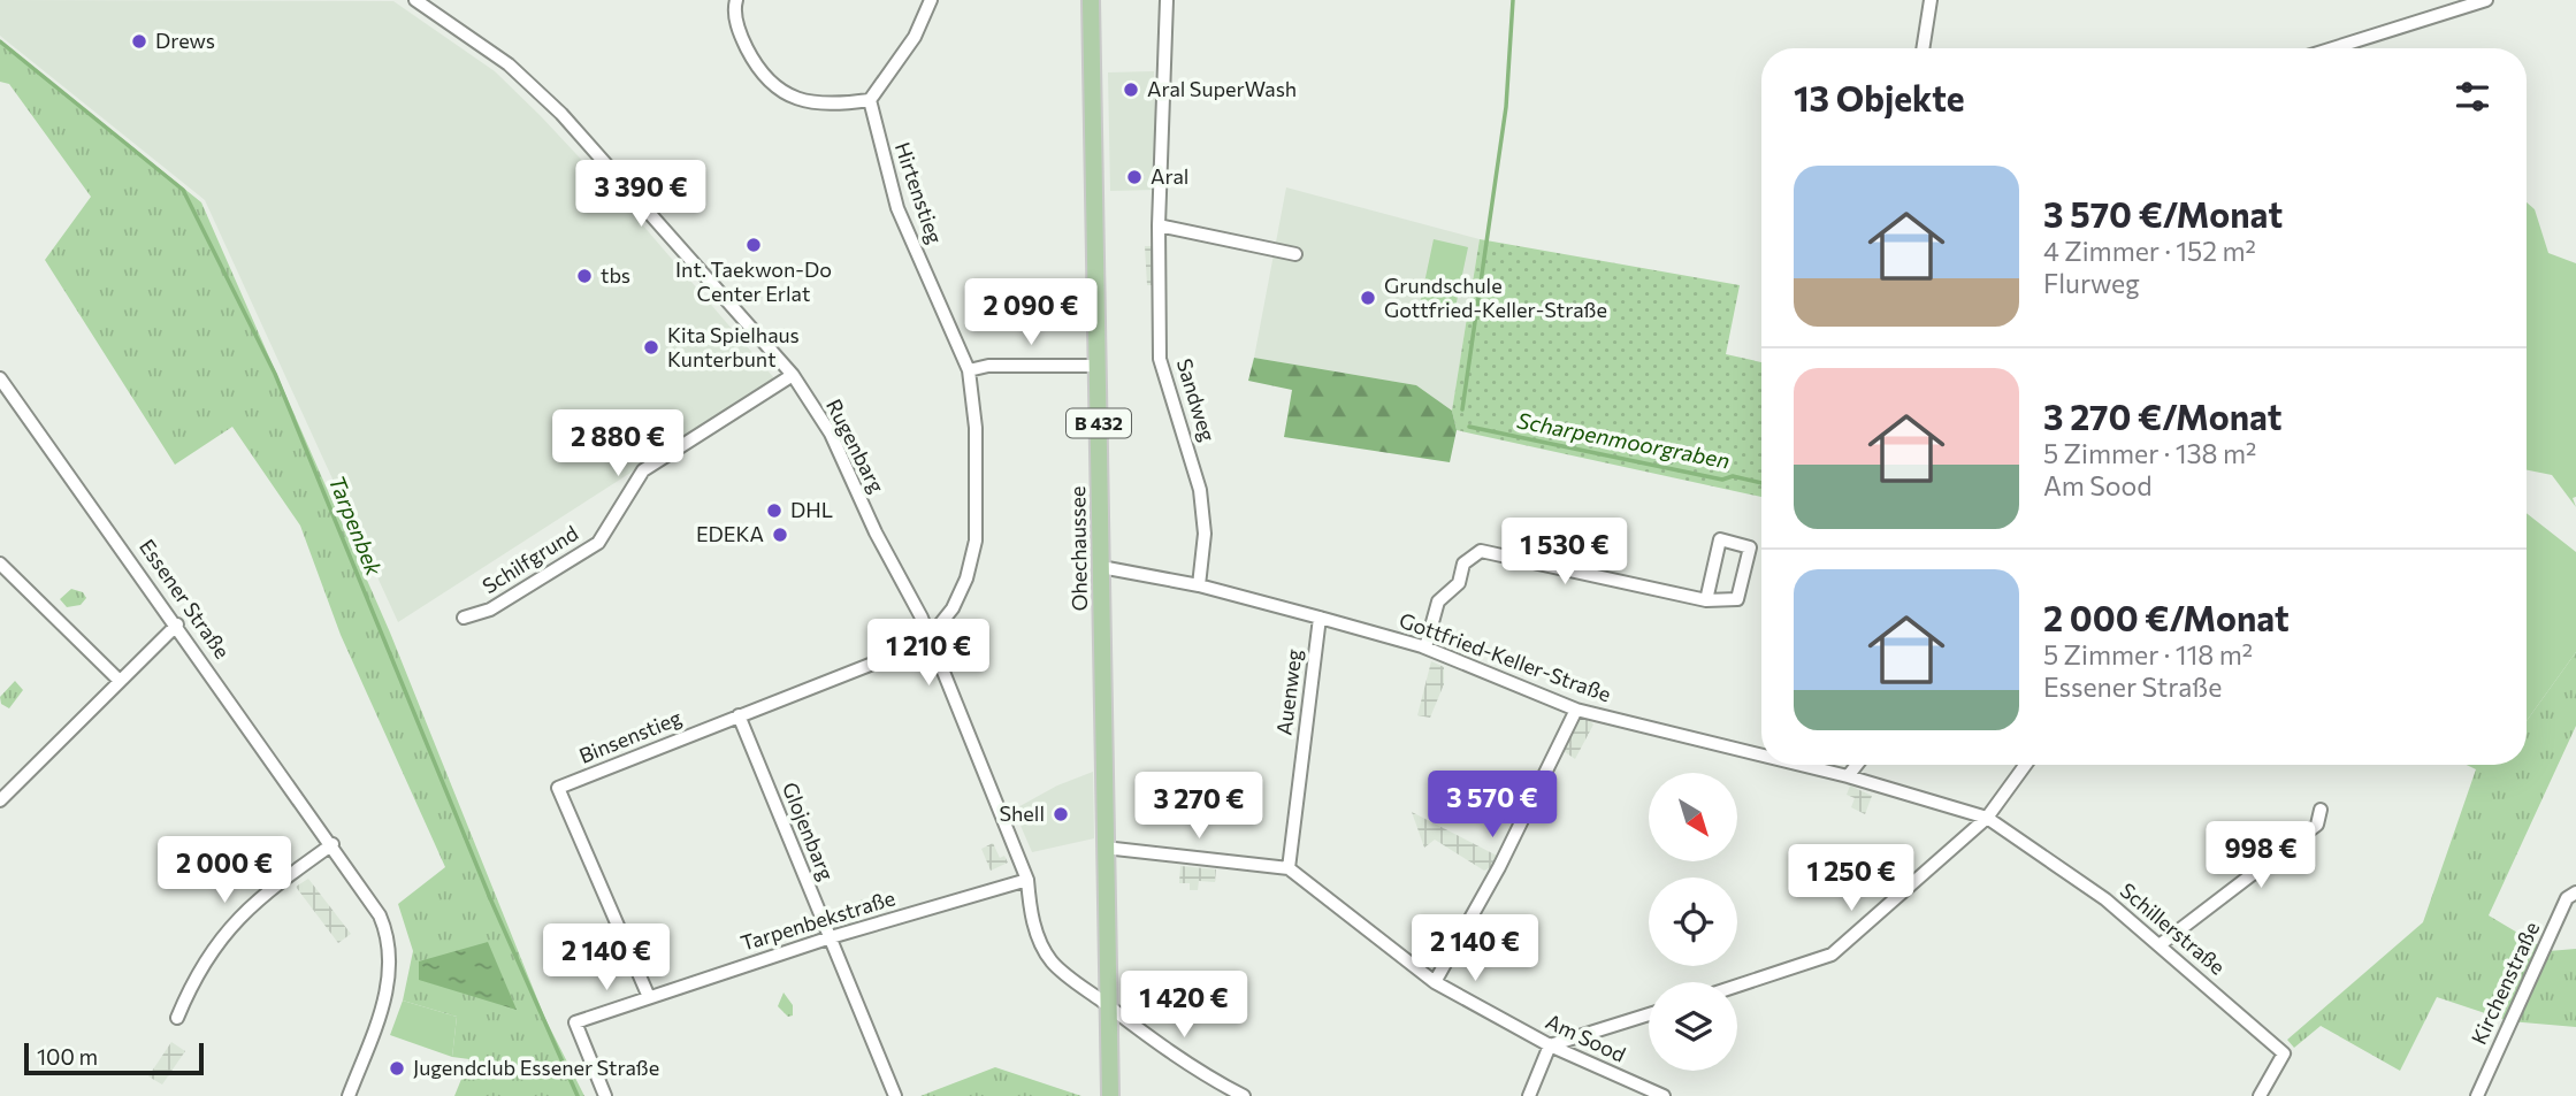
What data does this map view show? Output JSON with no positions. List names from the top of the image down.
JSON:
{
  "streets": {
    "main road": ["B 432", "Ohechaussee"],
    "street": [
      "Hirtenstieg",
      "Sandweg",
      "Rugenbarg",
      "Schilfgrund",
      "Essener Straße",
      "Gottfried-Keller-Straße",
      "Auenweg",
      "Binsenstieg",
      "Glojenbarg",
      "Tarpenbekstraße",
      "Schillerstraße",
      "Kirchenstraße",
      "Am Sood"
    ]
  },
  "crossings": [
    ["Hirtenstieg", "Rugenbarg"],
    ["Hirtenstieg", "Binsenstieg"],
    ["Sandweg", "Gottfried-Keller-Straße"],
    ["Rugenbarg", "Ohechaussee"],
    ["Rugenbarg", "Schilfgrund"],
    ["Rugenbarg", "Binsenstieg"],
    ["Rugenbarg", "Tarpenbekstraße"],
    ["Ohechaussee", "Gottfried-Keller-Straße"],
    ["Gottfried-Keller-Straße", "Auenweg"],
    ["Gottfried-Keller-Straße", "Schillerstraße"],
    ["Auenweg", "Am Sood"],
    ["Binsenstieg", "Glojenbarg"],
    ["Binsenstieg", "Tarpenbekstraße"],
    ["Glojenbarg", "Tarpenbekstraße"]
  ],
  "water": ["Scharpenmoorgraben", "Tarpenbek"],
  "places": [
    "Drews",
    "Aral SuperWash",
    "Aral",
    "Int. Taekwon-Do Center Erlat",
    "tbs",
    "Grundschule Gottfried-Keller-Straße",
    "Kita Spielhaus Kunterbunt",
    "DHL",
    "EDEKA",
    "Shell",
    "Jugendclub Essener Straße"
  ],
  "scale_bar": "100 m",
  "north": "bottom right",
  "page": {
    "heading": "13 Objekte",
    "list": [
      {
        "name": "3 570 €/Monat",
        "note": "4 Zimmer · 152 m² · Flurweg"
      },
      {
        "name": "3 270 €/Monat",
        "note": "5 Zimmer · 138 m² · Am Sood"
      },
      {
        "name": "2 000 €/Monat",
        "note": "5 Zimmer · 118 m² · Essener Straße"
      }
    ],
    "price": [
      "3 390 €",
      "2 090 €",
      "2 880 €",
      "1 530 €",
      "1 210 €",
      "3 570 €",
      "3 270 €",
      "998 €",
      "2 000 €",
      "1 250 €",
      "2 140 €",
      "2 140 €",
      "1 420 €"
    ],
    "scale": "100 m"
  }
}
